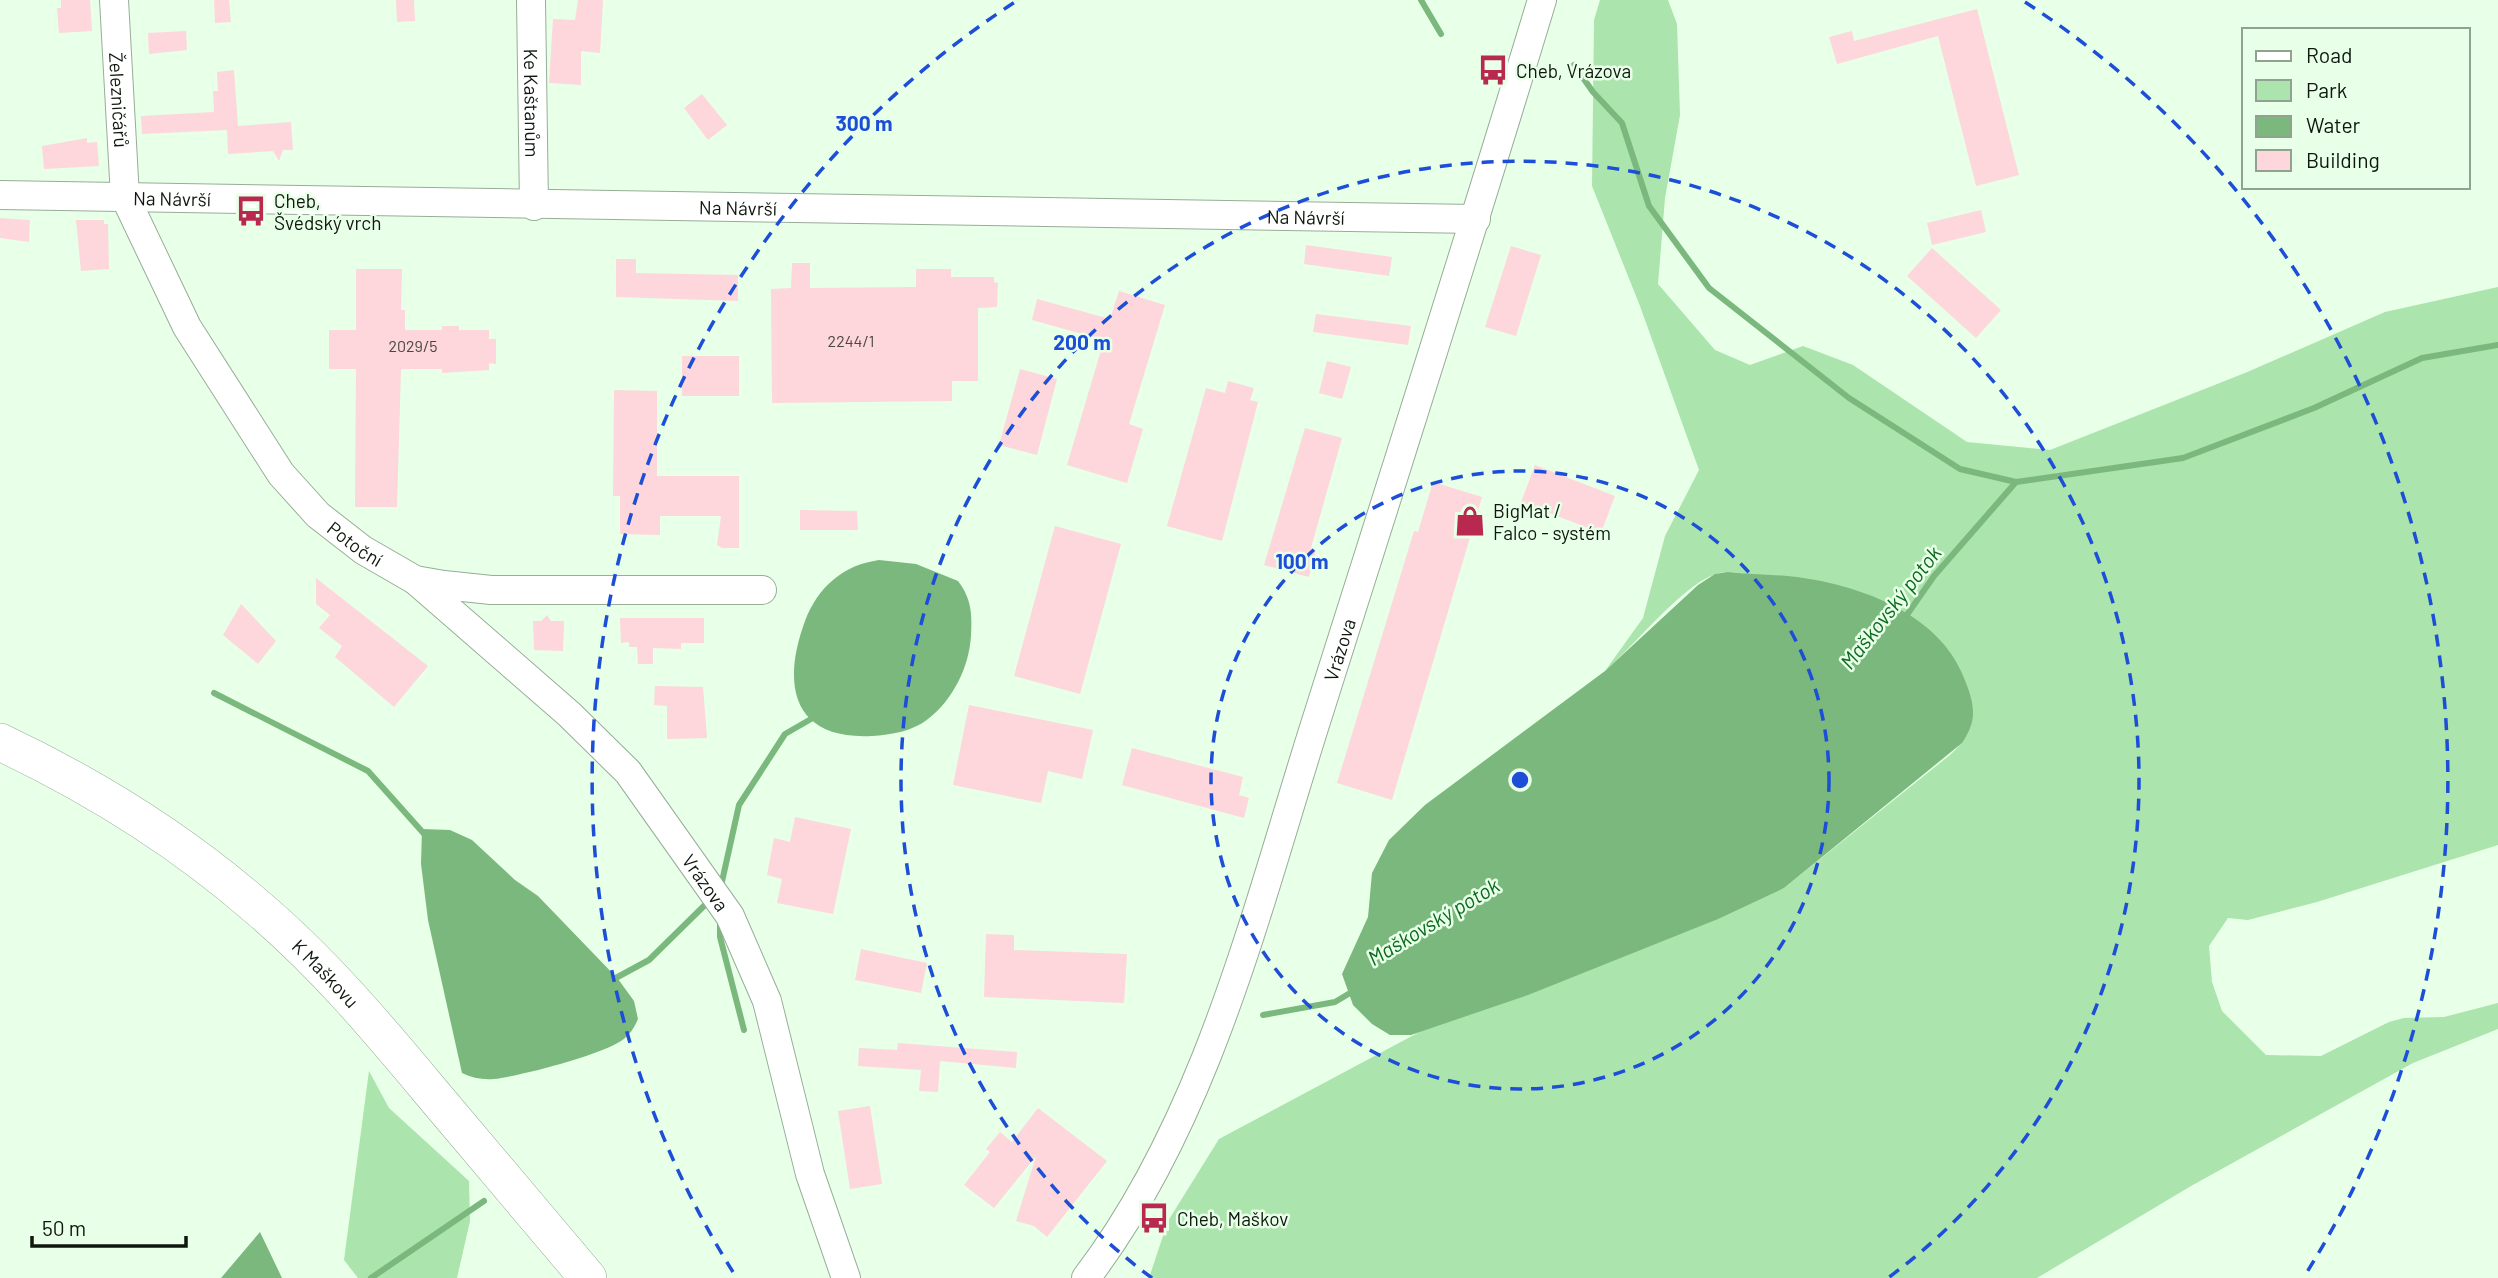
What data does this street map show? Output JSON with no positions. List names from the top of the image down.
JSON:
{
  "streets": {
    "main road": ["K Maškovu"],
    "street": [
      "Železničářů",
      "Ke Kaštanům",
      "Na Návrší",
      "Potoční",
      "Vrázova"
    ]
  },
  "crossings": [
    ["Železničářů", "Na Návrší"],
    ["Železničářů", "Potoční"],
    ["Ke Kaštanům", "Na Návrší"],
    ["Na Návrší", "Potoční"],
    ["Na Návrší", "Vrázova"],
    ["Potoční", "Vrázova"]
  ],
  "water": ["Maškovský potok"],
  "places": {
    "bus stop": ["Cheb, Vrázova", "Cheb, Švédský vrch", "Cheb, Maškov"],
    "shop": ["BigMat / Falco - systém"]
  },
  "house_numbers": ["2244/1", "2029/5"],
  "legend": [
    "Road",
    "Park",
    "Water",
    "Building"
  ],
  "scale_bar": "50 m",
  "rings": ["300 m", "200 m", "100 m"]
}
